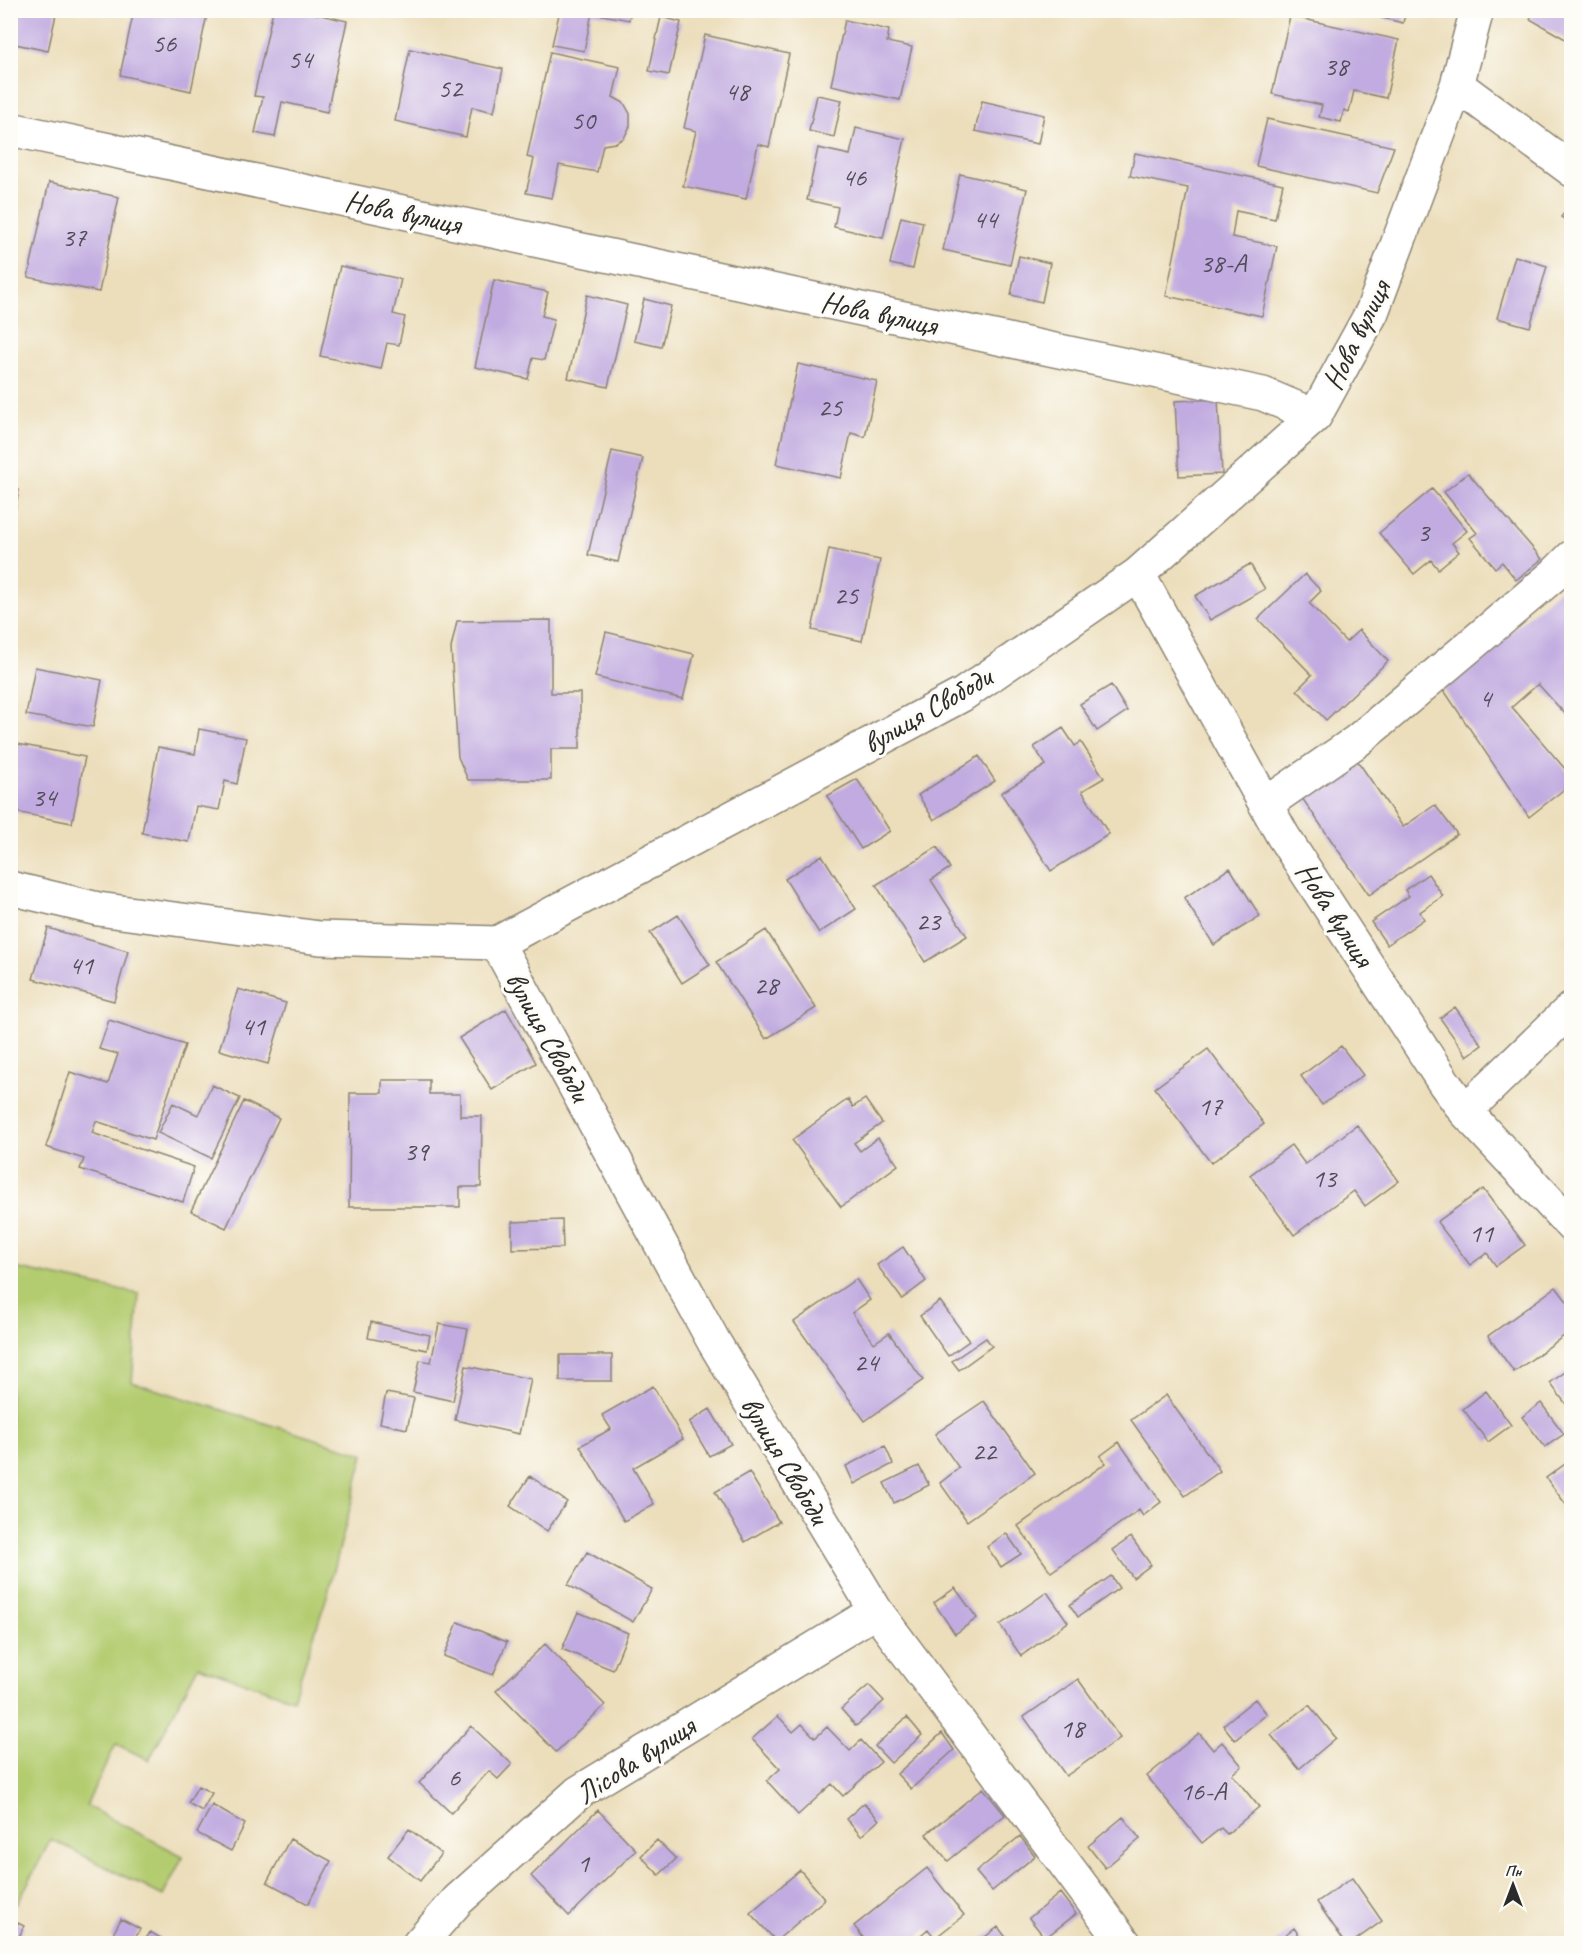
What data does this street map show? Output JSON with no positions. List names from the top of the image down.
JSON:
{
  "streets": {
    "street": ["Нова вулиця", "вулиця Свободи", "Лісова вулиця"]
  },
  "crossings": [
    ["Нова вулиця", "вулиця Свободи"],
    ["вулиця Свободи", "Лісова вулиця"]
  ],
  "house_numbers": [
    "56",
    "54",
    "38",
    "52",
    "48",
    "50",
    "46",
    "44",
    "37",
    "38-А",
    "25",
    "3",
    "25",
    "4",
    "34",
    "23",
    "41",
    "28",
    "41",
    "17",
    "39",
    "13",
    "11",
    "24",
    "22",
    "18",
    "6",
    "16-А",
    "1"
  ],
  "north": "top"
}
